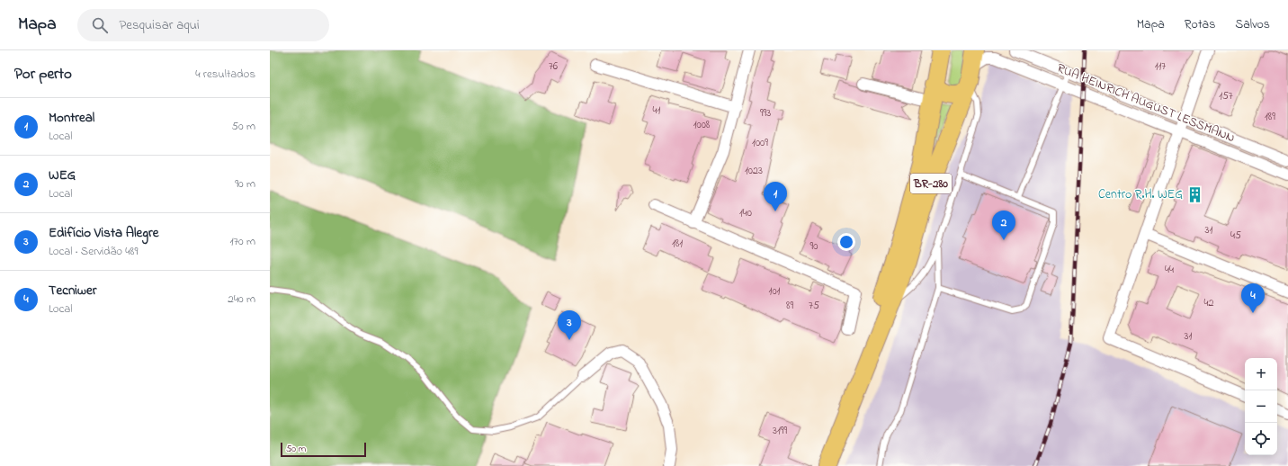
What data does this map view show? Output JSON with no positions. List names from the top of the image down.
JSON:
{
  "streets": {
    "highway": ["BR-280"],
    "street": ["RUA HEINRICH AUGUST LESSMANN"]
  },
  "crossings": [
    ["RUA HEINRICH AUGUST LESSMANN", "BR-280"]
  ],
  "places": {
    "building": ["Centro R.H. WEG"]
  },
  "house_numbers": [
    "76",
    "117",
    "157",
    "41",
    "993",
    "189",
    "1008",
    "1009",
    "1023",
    "140",
    "31",
    "45",
    "181",
    "90",
    "44",
    "101",
    "42",
    "89",
    "75",
    "31",
    "3199"
  ],
  "scale_bar": "50 m",
  "page": {
    "header": "Mapa",
    "search": "Pesquisar aqui",
    "nav": ["Mapa", "Rotas", "Salvos"],
    "heading": ["Por perto", "4 resultados"],
    "list": [
      {
        "mark": "1",
        "name": "Montreal",
        "note": "Local",
        "value": "50 m"
      },
      {
        "mark": "2",
        "name": "WEG",
        "note": "Local",
        "value": "90 m"
      },
      {
        "mark": "3",
        "name": "Edifício Vista Alegre",
        "note": "Local · Servidão 489",
        "value": "170 m"
      },
      {
        "mark": "4",
        "name": "Tecniwer",
        "note": "Local",
        "value": "240 m"
      }
    ],
    "pins": [
      "1",
      "2",
      "4",
      "3"
    ],
    "map_buttons": ["+", "−"],
    "scale": "50 m"
  }
}
